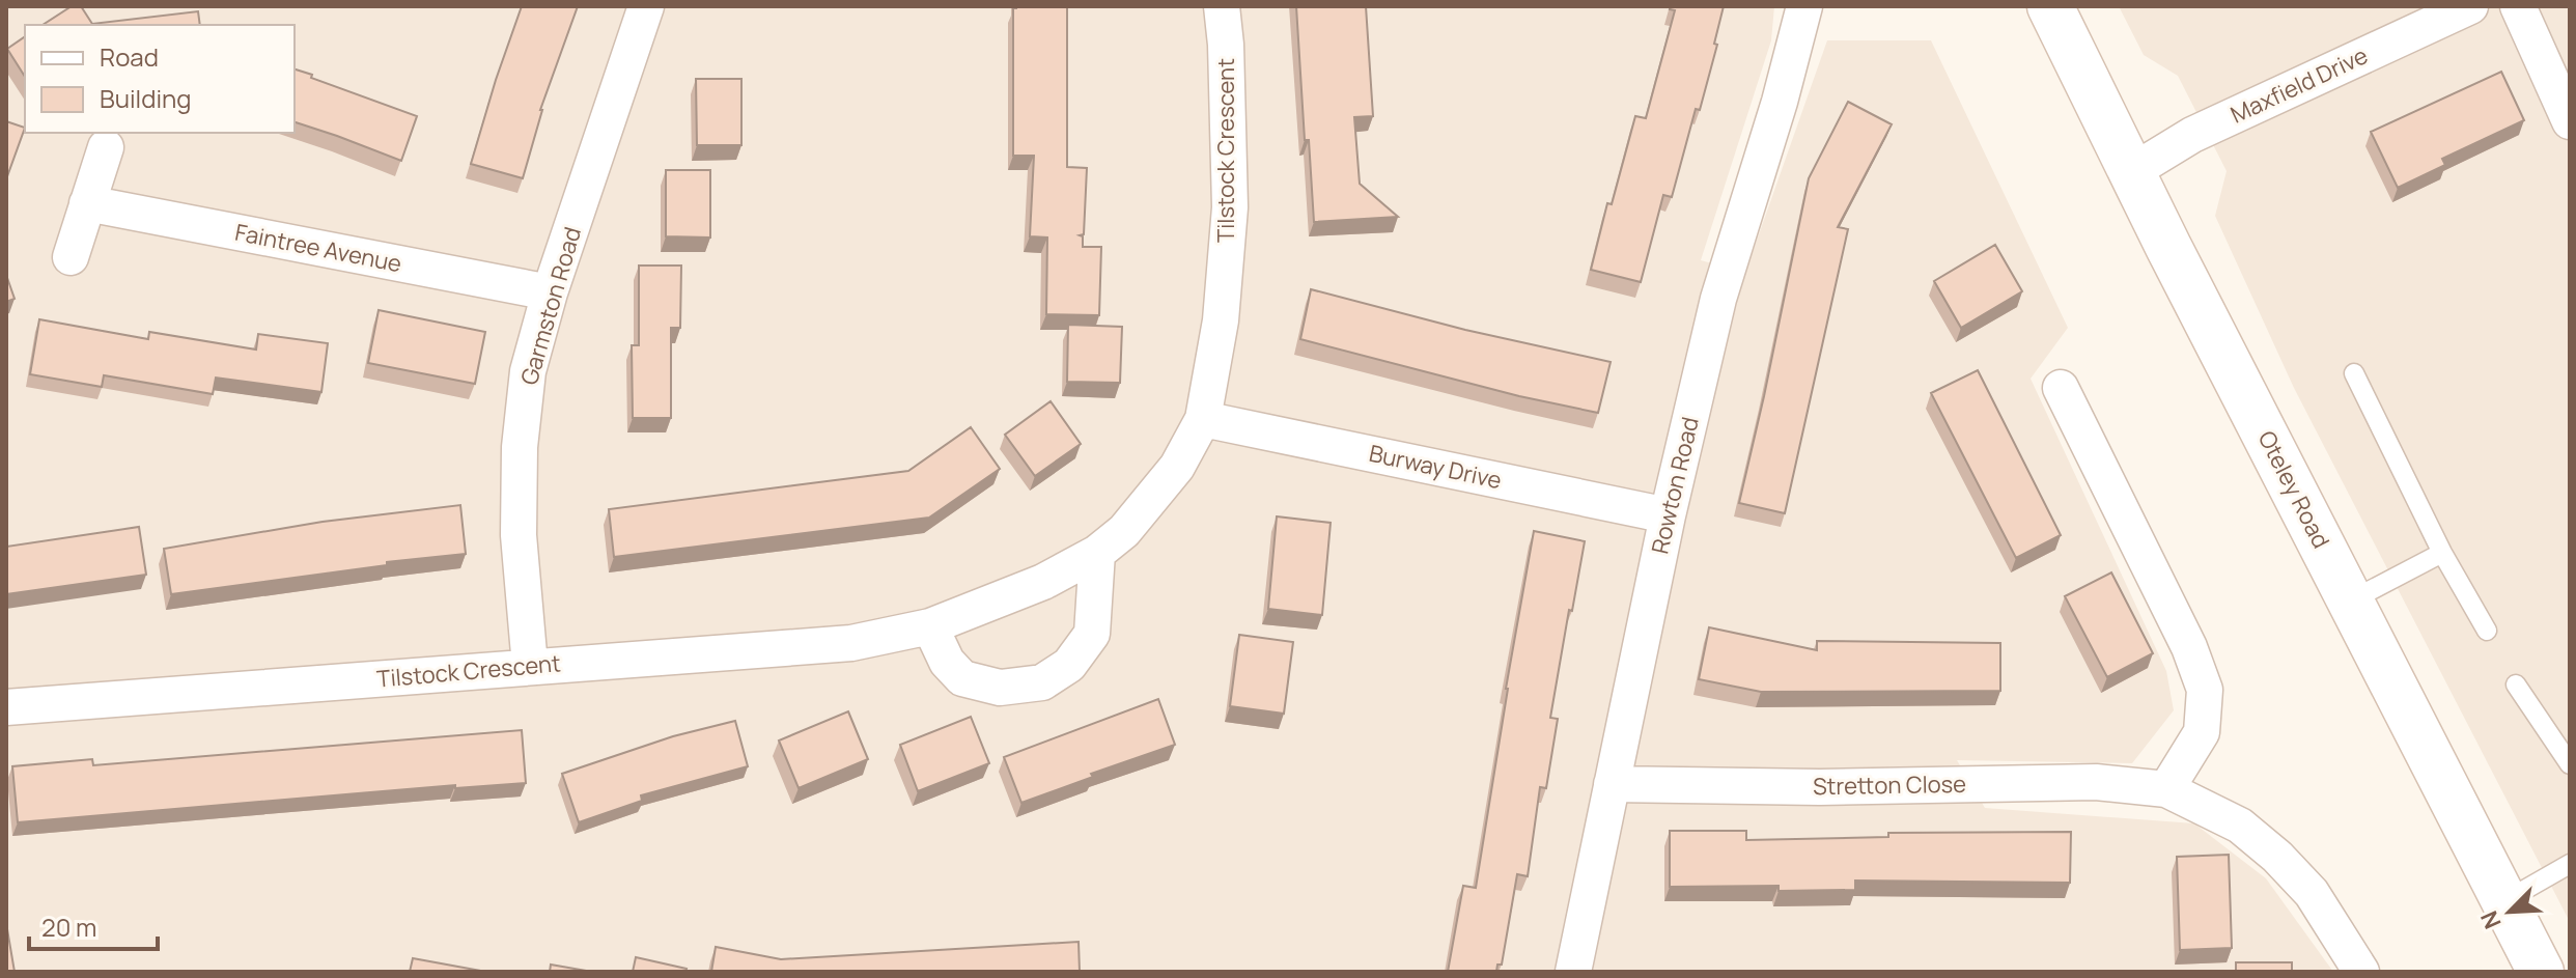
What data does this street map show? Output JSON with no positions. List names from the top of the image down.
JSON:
{
  "streets": {
    "main road": ["Oteley Road"],
    "street": [
      "Maxfield Drive",
      "Tilstock Crescent",
      "Faintree Avenue",
      "Garmston Road",
      "Burway Drive",
      "Rowton Road",
      "Stretton Close"
    ]
  },
  "crossings": [
    ["Maxfield Drive", "Oteley Road"],
    ["Tilstock Crescent", "Garmston Road"],
    ["Tilstock Crescent", "Burway Drive"],
    ["Faintree Avenue", "Garmston Road"],
    ["Burway Drive", "Rowton Road"],
    ["Rowton Road", "Stretton Close"]
  ],
  "legend": ["Road", "Building"],
  "scale_bar": "20 m",
  "north": "bottom left"
}
